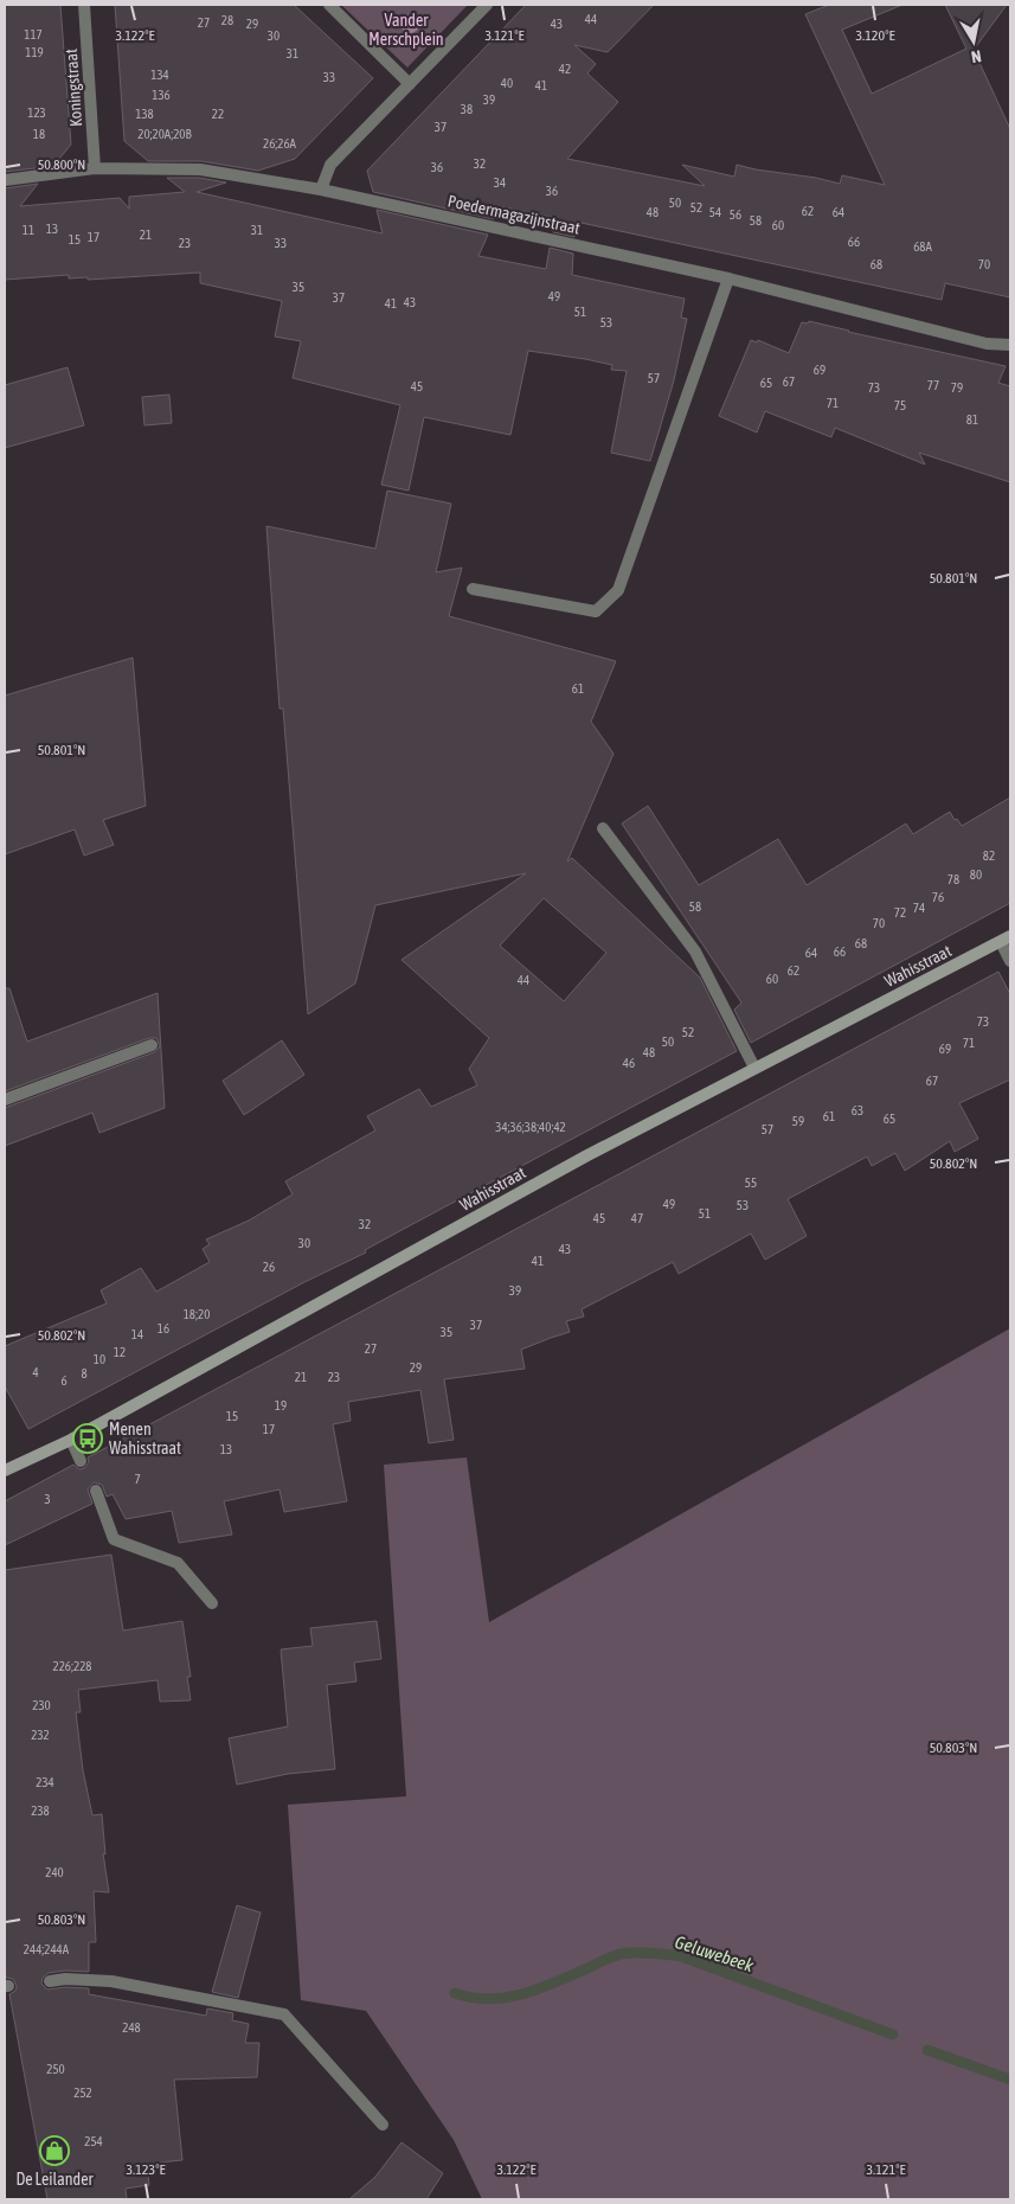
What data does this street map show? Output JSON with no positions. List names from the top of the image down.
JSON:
{
  "streets": {
    "street": ["Koningstraat", "Poedermagazijnstraat", "Wahisstraat"]
  },
  "crossings": [
    ["Koningstraat", "Poedermagazijnstraat"]
  ],
  "water": ["Geluwebeek"],
  "parks": ["Vander Merschplein"],
  "places": {
    "bus stop": ["Menen Wahisstraat"],
    "shop": ["De Leilander"]
  },
  "house_numbers": [
    "44",
    "28",
    "27",
    "29",
    "43",
    "117",
    "30",
    "119",
    "31",
    "42",
    "134",
    "33",
    "40",
    "41",
    "136",
    "39",
    "38",
    "123",
    "138",
    "22",
    "37",
    "18",
    "20;20A;20B",
    "26;26A",
    "32",
    "36",
    "34",
    "36",
    "50",
    "52",
    "62",
    "48",
    "54",
    "64",
    "56",
    "58",
    "60",
    "13",
    "11",
    "31",
    "21",
    "17",
    "15",
    "66",
    "23",
    "33",
    "68A",
    "68",
    "70",
    "35",
    "49",
    "37",
    "43",
    "41",
    "51",
    "53",
    "69",
    "57",
    "67",
    "65",
    "77",
    "45",
    "73",
    "79",
    "71",
    "75",
    "81",
    "61",
    "82",
    "80",
    "78",
    "76",
    "58",
    "74",
    "72",
    "70",
    "68",
    "66",
    "64",
    "62",
    "60",
    "44",
    "73",
    "52",
    "50",
    "71",
    "69",
    "48",
    "46",
    "67",
    "63",
    "61",
    "65",
    "59",
    "34;36;38;40;42",
    "57",
    "55",
    "49",
    "53",
    "51",
    "45",
    "47",
    "32",
    "30",
    "43",
    "41",
    "26",
    "39",
    "18;20",
    "37",
    "16",
    "35",
    "14",
    "27",
    "12",
    "10",
    "29",
    "4",
    "8",
    "21",
    "23",
    "6",
    "19",
    "15",
    "17",
    "13",
    "7",
    "3",
    "226;228",
    "230",
    "232",
    "234",
    "238",
    "240",
    "244;244A",
    "248",
    "250",
    "252",
    "254"
  ],
  "north": "bottom",
  "coordinates": [
    "3.120°E",
    "3.122°E",
    "3.121°E",
    "50.800°N",
    "50.801°N",
    "50.802°N",
    "50.803°N",
    "3.123°E"
  ]
}
